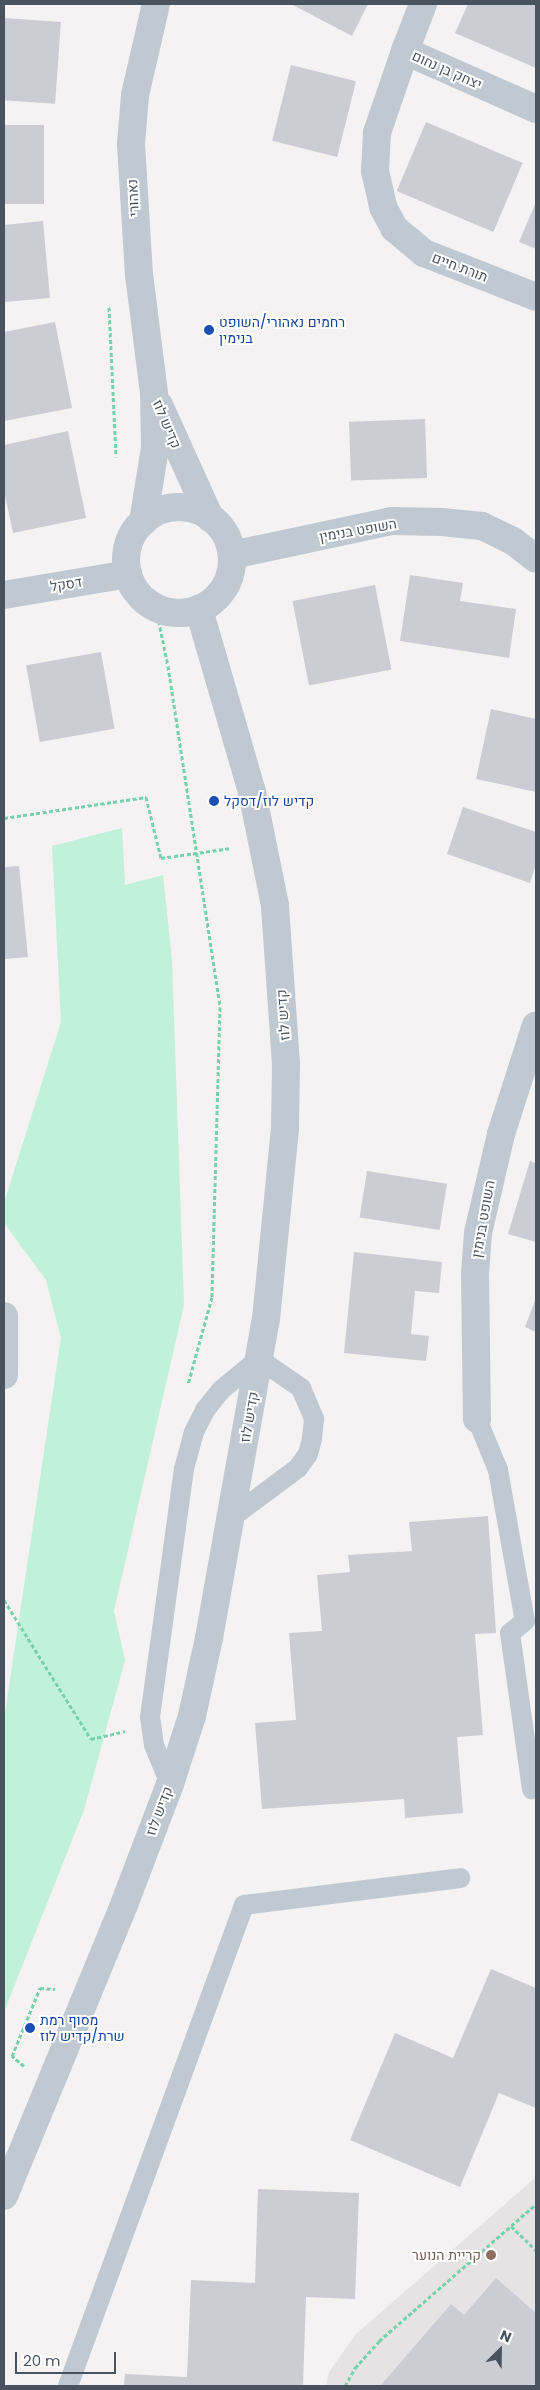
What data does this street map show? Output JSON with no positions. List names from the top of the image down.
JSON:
{
  "streets": {
    "street": [
      "יצחק בן נחום",
      "נאהורי",
      "תורת חיים",
      "קדיש לוז",
      "השופט בנימין",
      "דסקל"
    ]
  },
  "crossings": [
    ["יצחק בן נחום", "תורת חיים"],
    ["נאהורי", "קדיש לוז"],
    ["קדיש לוז", "השופט בנימין"],
    ["קדיש לוז", "דסקל"],
    ["השופט בנימין", "דסקל"]
  ],
  "places": [
    "רחמים נאהורי/השופט בנימין",
    "קדיש לוז/דסקל",
    "מסוף רמת שרת/קדיש לוז",
    "קריית הנוער"
  ],
  "scale_bar": "20 m",
  "north": "top right"
}
